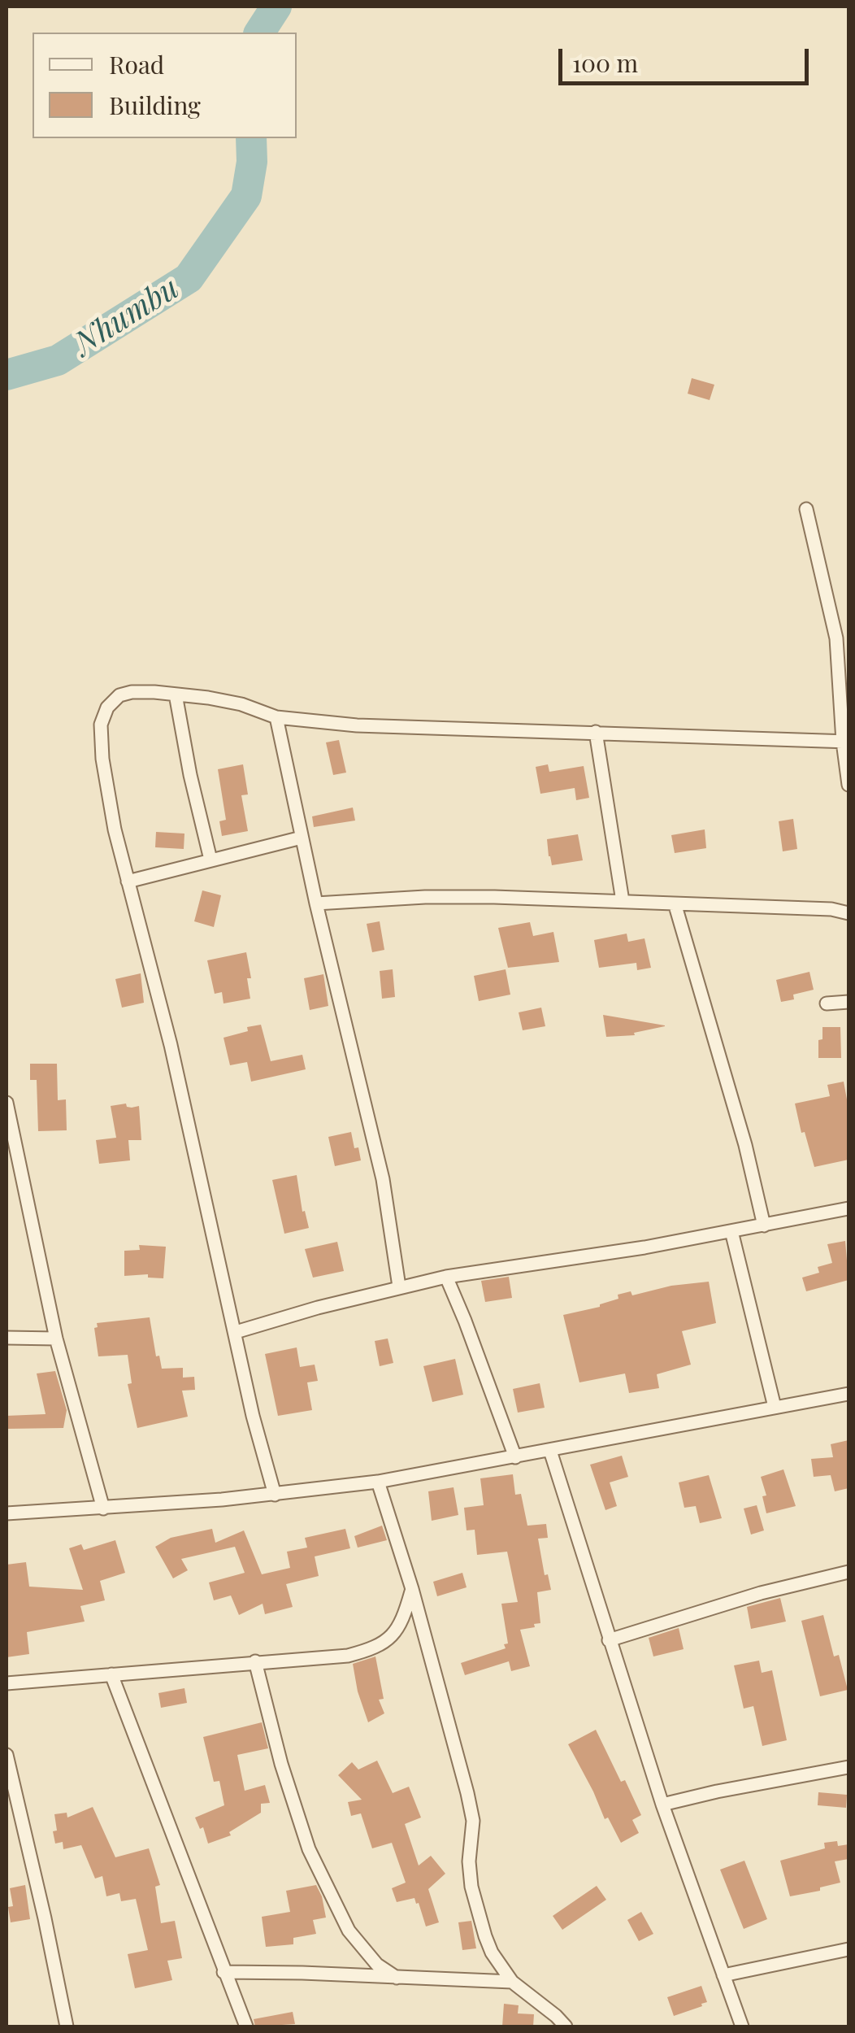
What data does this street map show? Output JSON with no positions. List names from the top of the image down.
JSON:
{
  "water": ["Nhumbu"],
  "legend": ["Road", "Building"],
  "scale_bar": "100 m"
}
